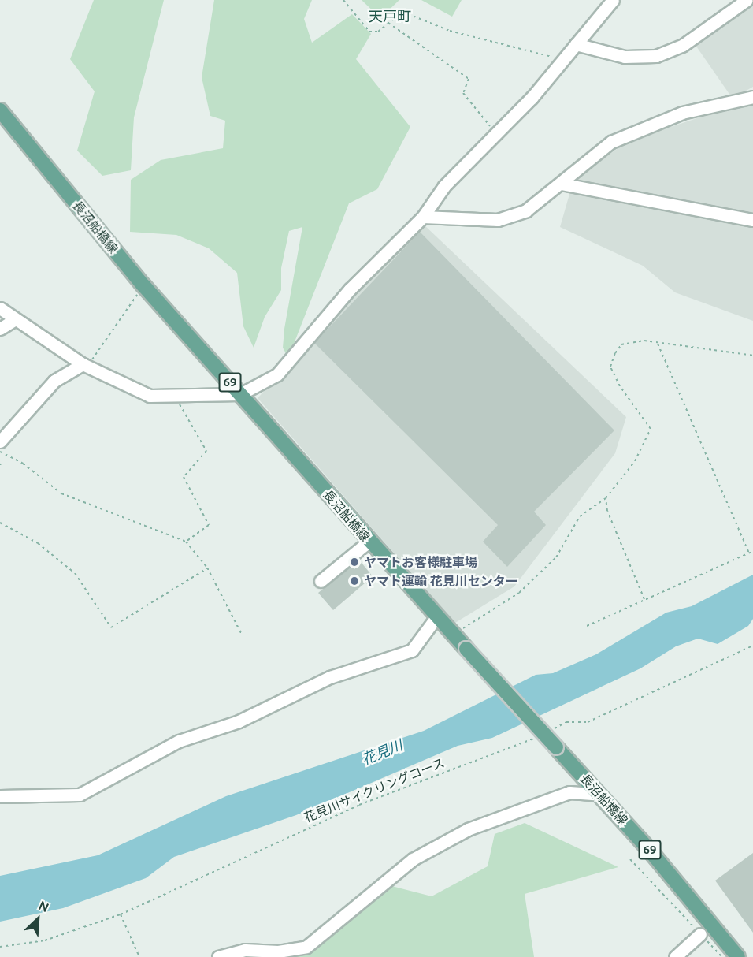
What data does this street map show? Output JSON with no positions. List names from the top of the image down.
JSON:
{
  "streets": {
    "main road": ["長沼船橋線", "69"],
    "path": ["花見川サイクリングコース"]
  },
  "districts": ["天戸町"],
  "water": ["花見川"],
  "places": ["ヤマトお客様駐車場", "ヤマト運輸 花見川センター"],
  "north": "top right"
}
